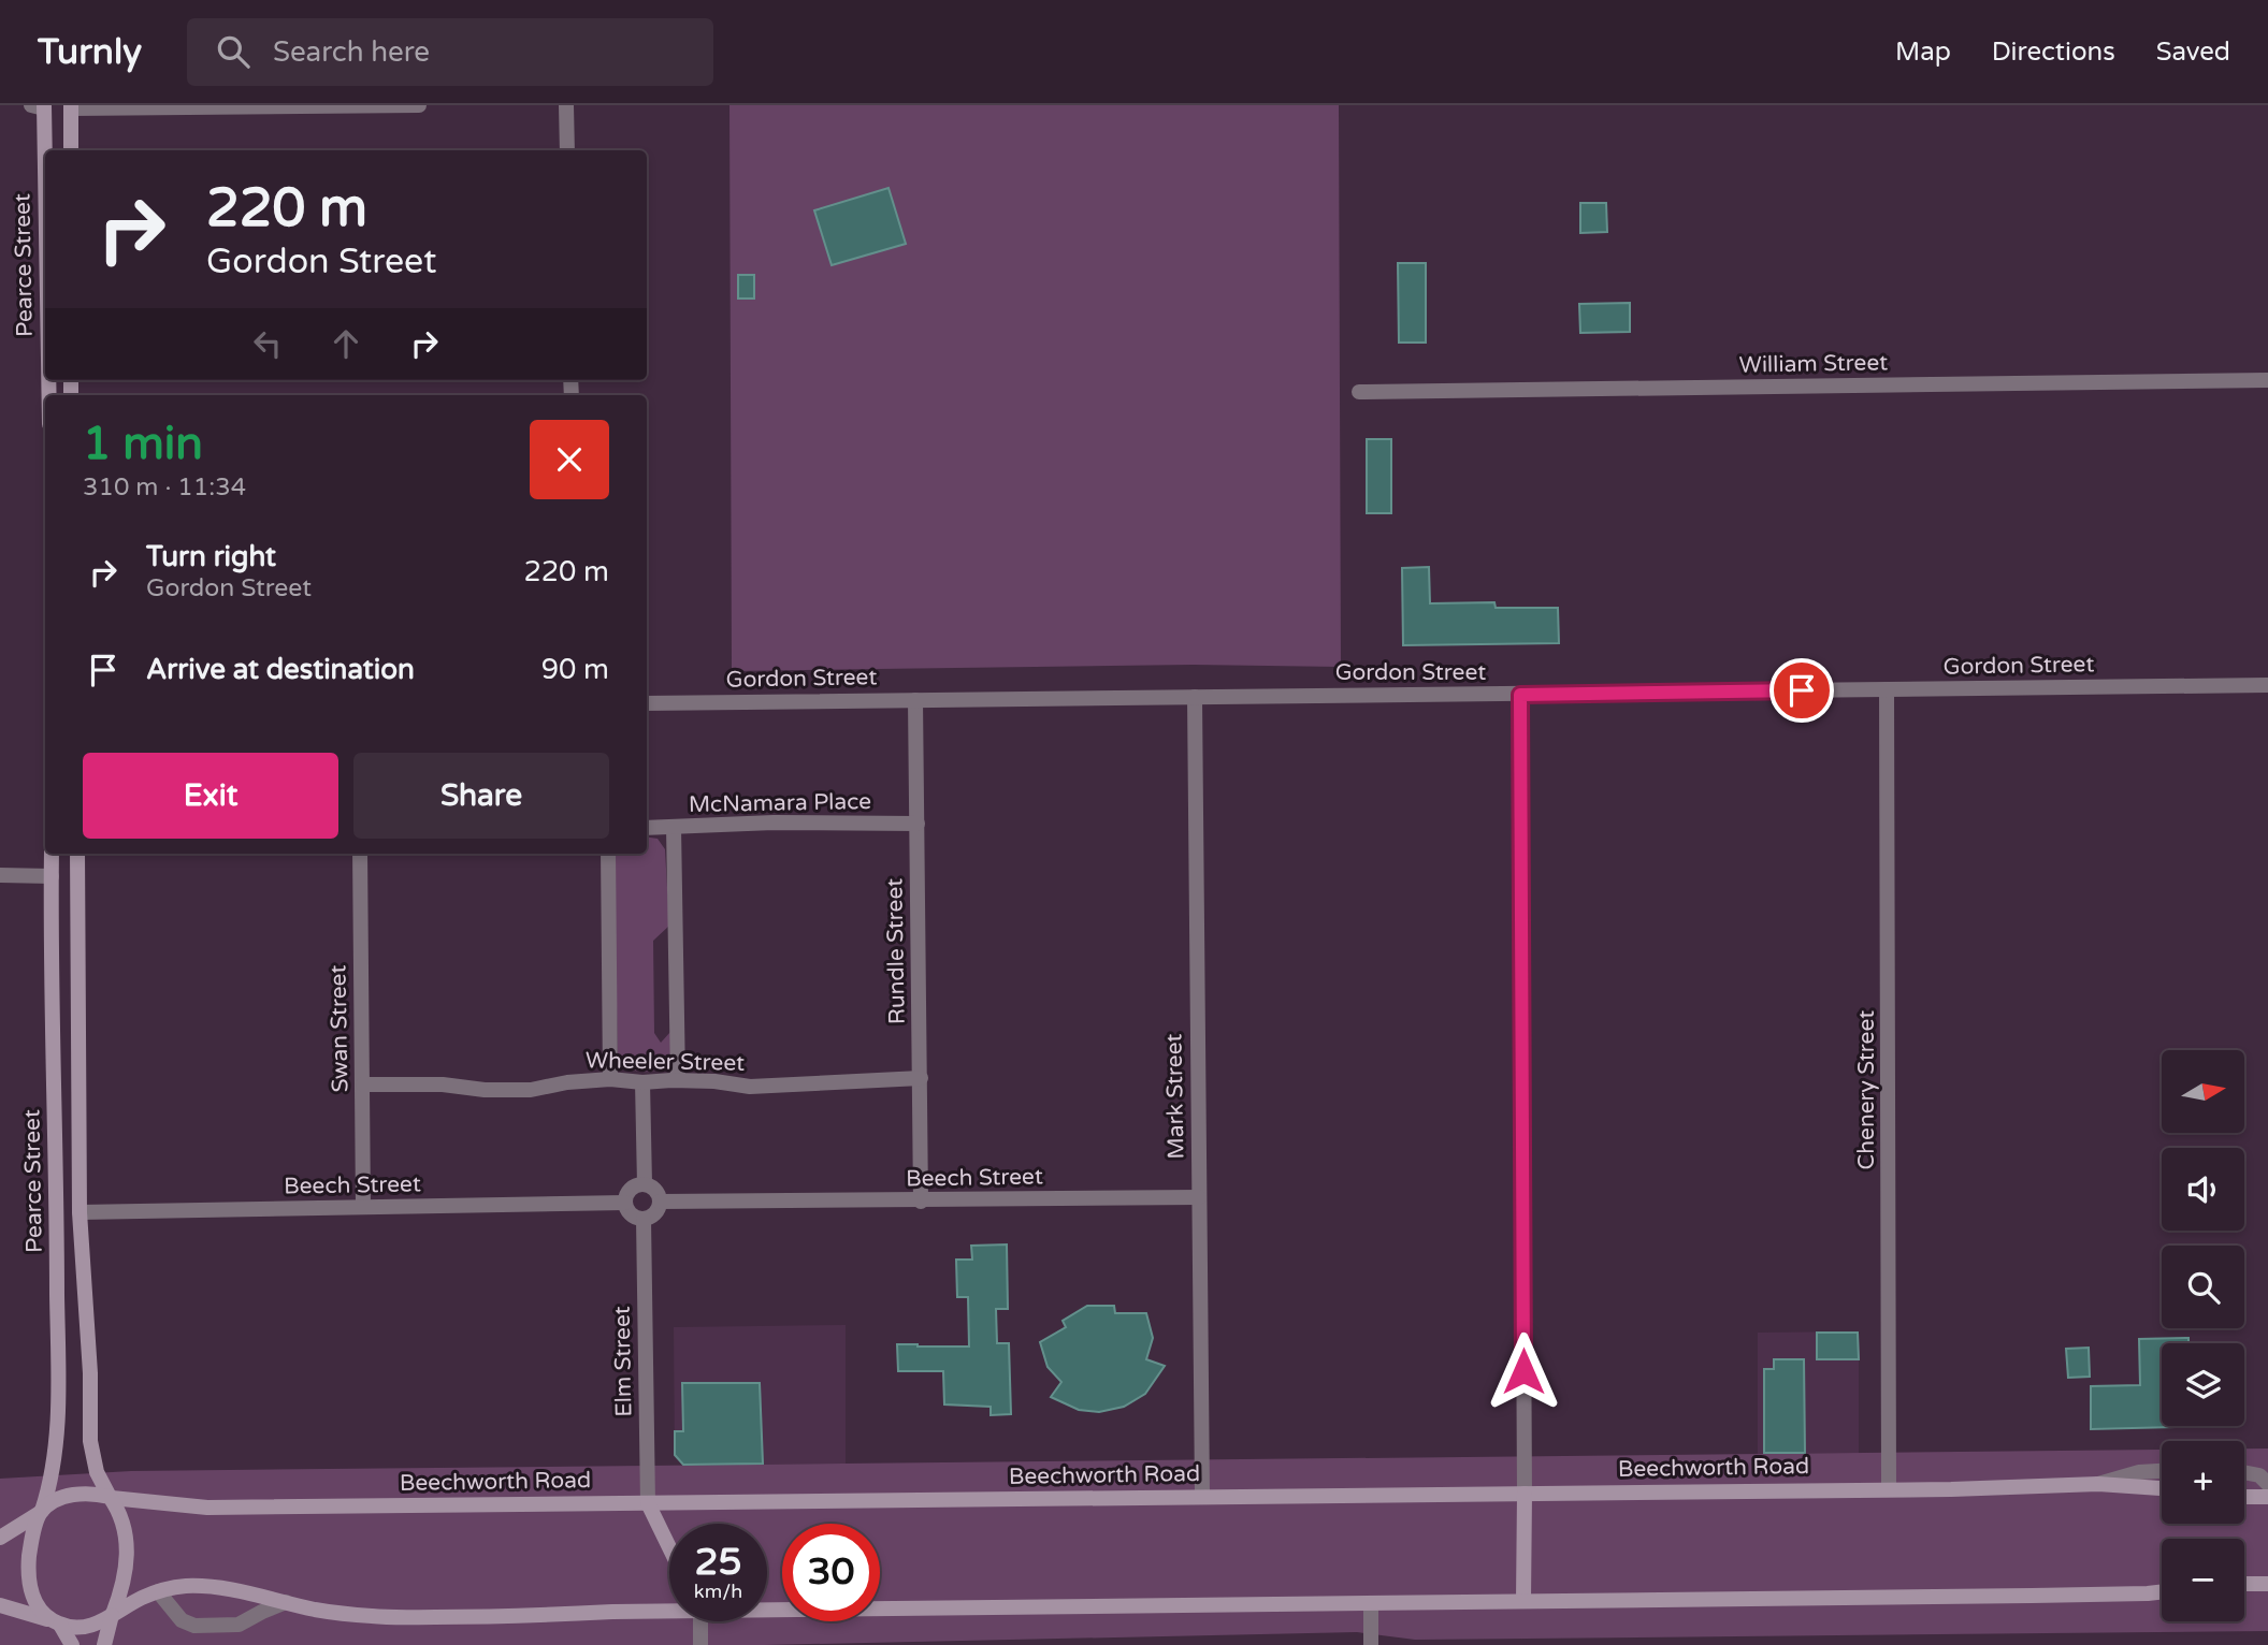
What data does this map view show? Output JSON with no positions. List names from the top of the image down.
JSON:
{
  "streets": {
    "main road": ["Pearce Street", "Beechworth Road"],
    "street": [
      "William Street",
      "Gordon Street",
      "McNamara Place",
      "Rundle Street",
      "Swan Street",
      "Wheeler Street",
      "Chenery Street",
      "Mark Street",
      "Beech Street",
      "Elm Street"
    ]
  },
  "crossings": [
    ["Pearce Street", "Beech Street"],
    ["Pearce Street", "Beechworth Road"],
    ["Gordon Street", "Rundle Street"],
    ["Gordon Street", "Chenery Street"],
    ["Gordon Street", "Mark Street"],
    ["McNamara Place", "Rundle Street"],
    ["Rundle Street", "Wheeler Street"],
    ["Rundle Street", "Beech Street"],
    ["Swan Street", "Wheeler Street"],
    ["Swan Street", "Beech Street"],
    ["Chenery Street", "Beechworth Road"],
    ["Mark Street", "Beech Street"],
    ["Mark Street", "Beechworth Road"],
    ["Beech Street", "Elm Street"],
    ["Elm Street", "Beechworth Road"]
  ],
  "north": "right",
  "page": {
    "header": "Turnly",
    "search": "Search here",
    "nav": ["Map", "Directions", "Saved"],
    "turn": ["220 m", "Gordon Street"],
    "heading": ["1 min", "310 m · 11:34"],
    "list": [
      {
        "name": "Turn right",
        "note": "Gordon Street",
        "value": "220 m"
      },
      {
        "name": "Arrive at destination",
        "value": "90 m"
      }
    ],
    "buttons": ["Exit", "Share"],
    "map_buttons": ["+", "−"],
    "speed": "25 km/h",
    "limit": "30"
  }
}
